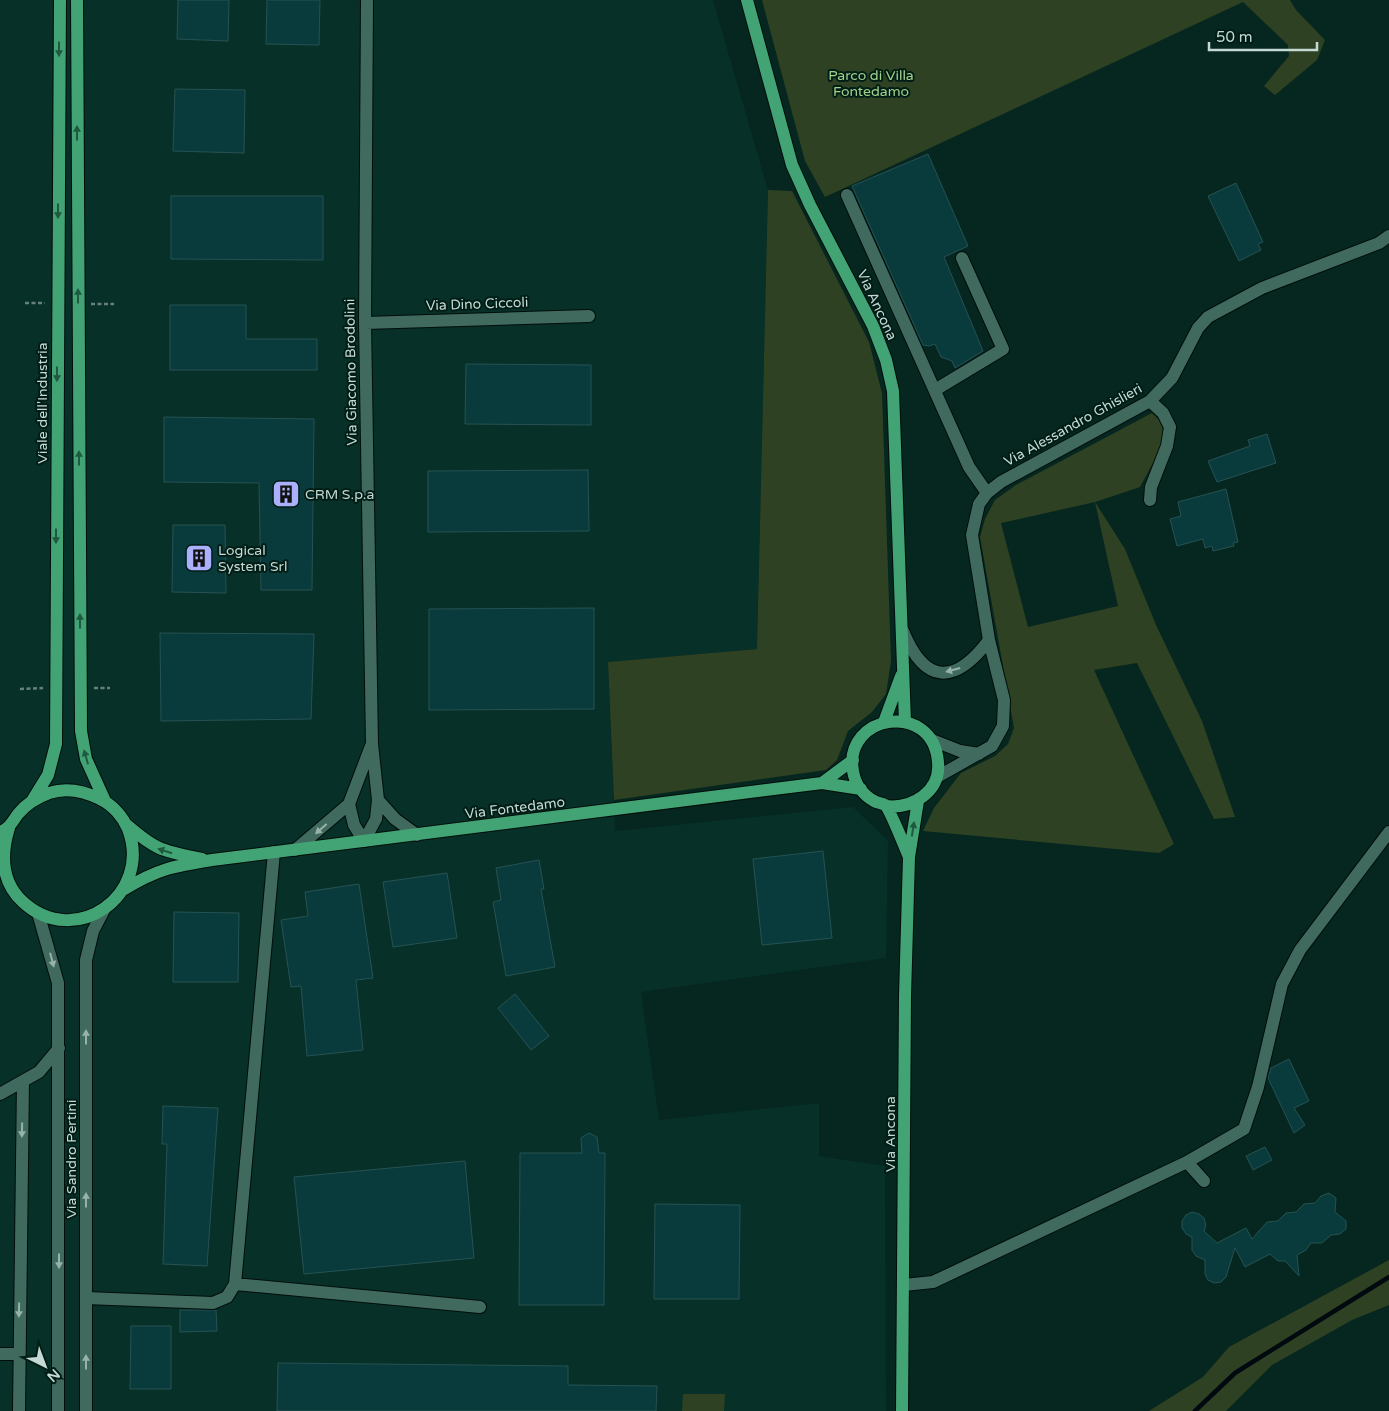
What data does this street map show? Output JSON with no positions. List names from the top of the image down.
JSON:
{
  "streets": {
    "main road": ["Via Ancona", "Viale dell'Industria", "Via Fontedamo"],
    "street": [
      "Via Dino Ciccoli",
      "Via Giacomo Brodolini",
      "Via Alessandro Ghislieri",
      "Via Sandro Pertini"
    ]
  },
  "crossings": [
    ["Via Dino Ciccoli", "Via Giacomo Brodolini"],
    ["Via Ancona", "Via Alessandro Ghislieri"],
    ["Via Ancona", "Via Fontedamo"],
    ["Via Giacomo Brodolini", "Via Fontedamo"],
    ["Viale dell'Industria", "Via Fontedamo"],
    ["Viale dell'Industria", "Via Sandro Pertini"],
    ["Via Alessandro Ghislieri", "Via Fontedamo"],
    ["Via Fontedamo", "Via Sandro Pertini"]
  ],
  "parks": ["Parco di Villa Fontedamo"],
  "places": {
    "building": ["CRM S.p.a", "Logical System Srl"]
  },
  "scale_bar": "50 m",
  "north": "bottom right"
}
